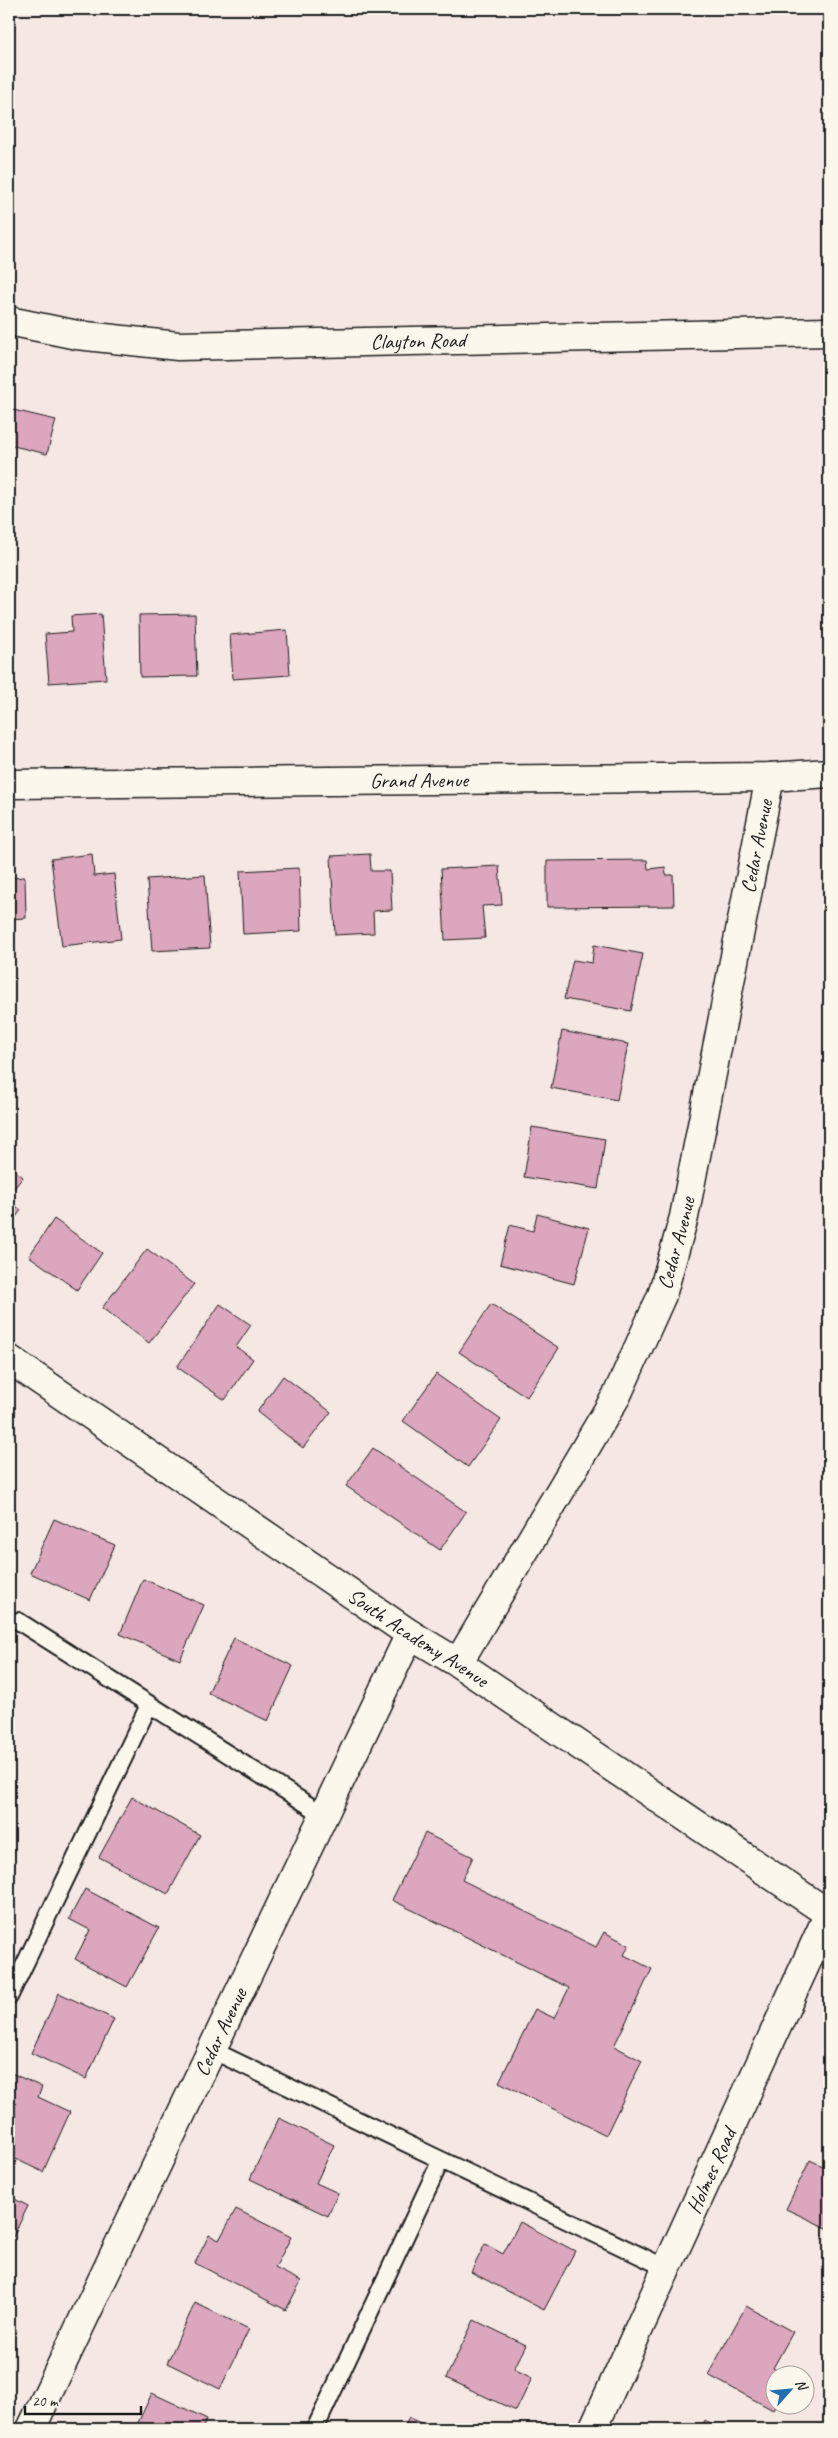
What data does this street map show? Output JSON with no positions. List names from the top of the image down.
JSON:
{
  "streets": {
    "street": [
      "Clayton Road",
      "Grand Avenue",
      "Cedar Avenue",
      "South Academy Avenue",
      "Holmes Road"
    ]
  },
  "crossings": [
    ["Grand Avenue", "Cedar Avenue"],
    ["Cedar Avenue", "South Academy Avenue"],
    ["South Academy Avenue", "Holmes Road"]
  ],
  "scale_bar": "20 m",
  "north": "top right"
}
